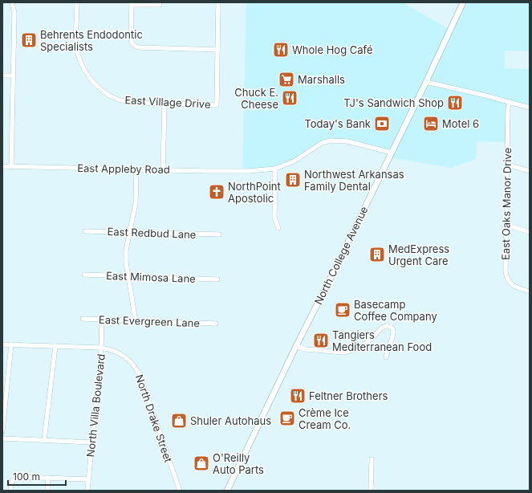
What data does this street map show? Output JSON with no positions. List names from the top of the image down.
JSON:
{
  "streets": {
    "main road": ["North College Avenue"],
    "street": [
      "East Village Drive",
      "East Appleby Road",
      "East Oaks Manor Drive",
      "East Redbud Lane",
      "East Mimosa Lane",
      "East Evergreen Lane",
      "North Villa Boulevard",
      "North Drake Street"
    ]
  },
  "crossings": [
    ["East Appleby Road", "North College Avenue"],
    ["East Evergreen Lane", "North Villa Boulevard"],
    ["North Villa Boulevard", "North Drake Street"]
  ],
  "places": {
    "building": ["Behrents Endodontic Specialists", "Northwest Arkansas Family Dental", "MedExpress Urgent Care"],
    "restaurant": [
      "Whole Hog Café",
      "Chuck E. Cheese",
      "TJ's Sandwich Shop",
      "Tangiers Mediterranean Food",
      "Feltner Brothers"
    ],
    "supermarket": ["Marshalls"],
    "bank": ["Today's Bank"],
    "hotel": ["Motel 6"],
    "church": ["NorthPoint Apostolic"],
    "cafe": ["Basecamp Coffee Company", "Crème Ice Cream Co."],
    "shop": ["Shuler Autohaus", "O'Reilly Auto Parts"]
  },
  "scale_bar": "100 m"
}
